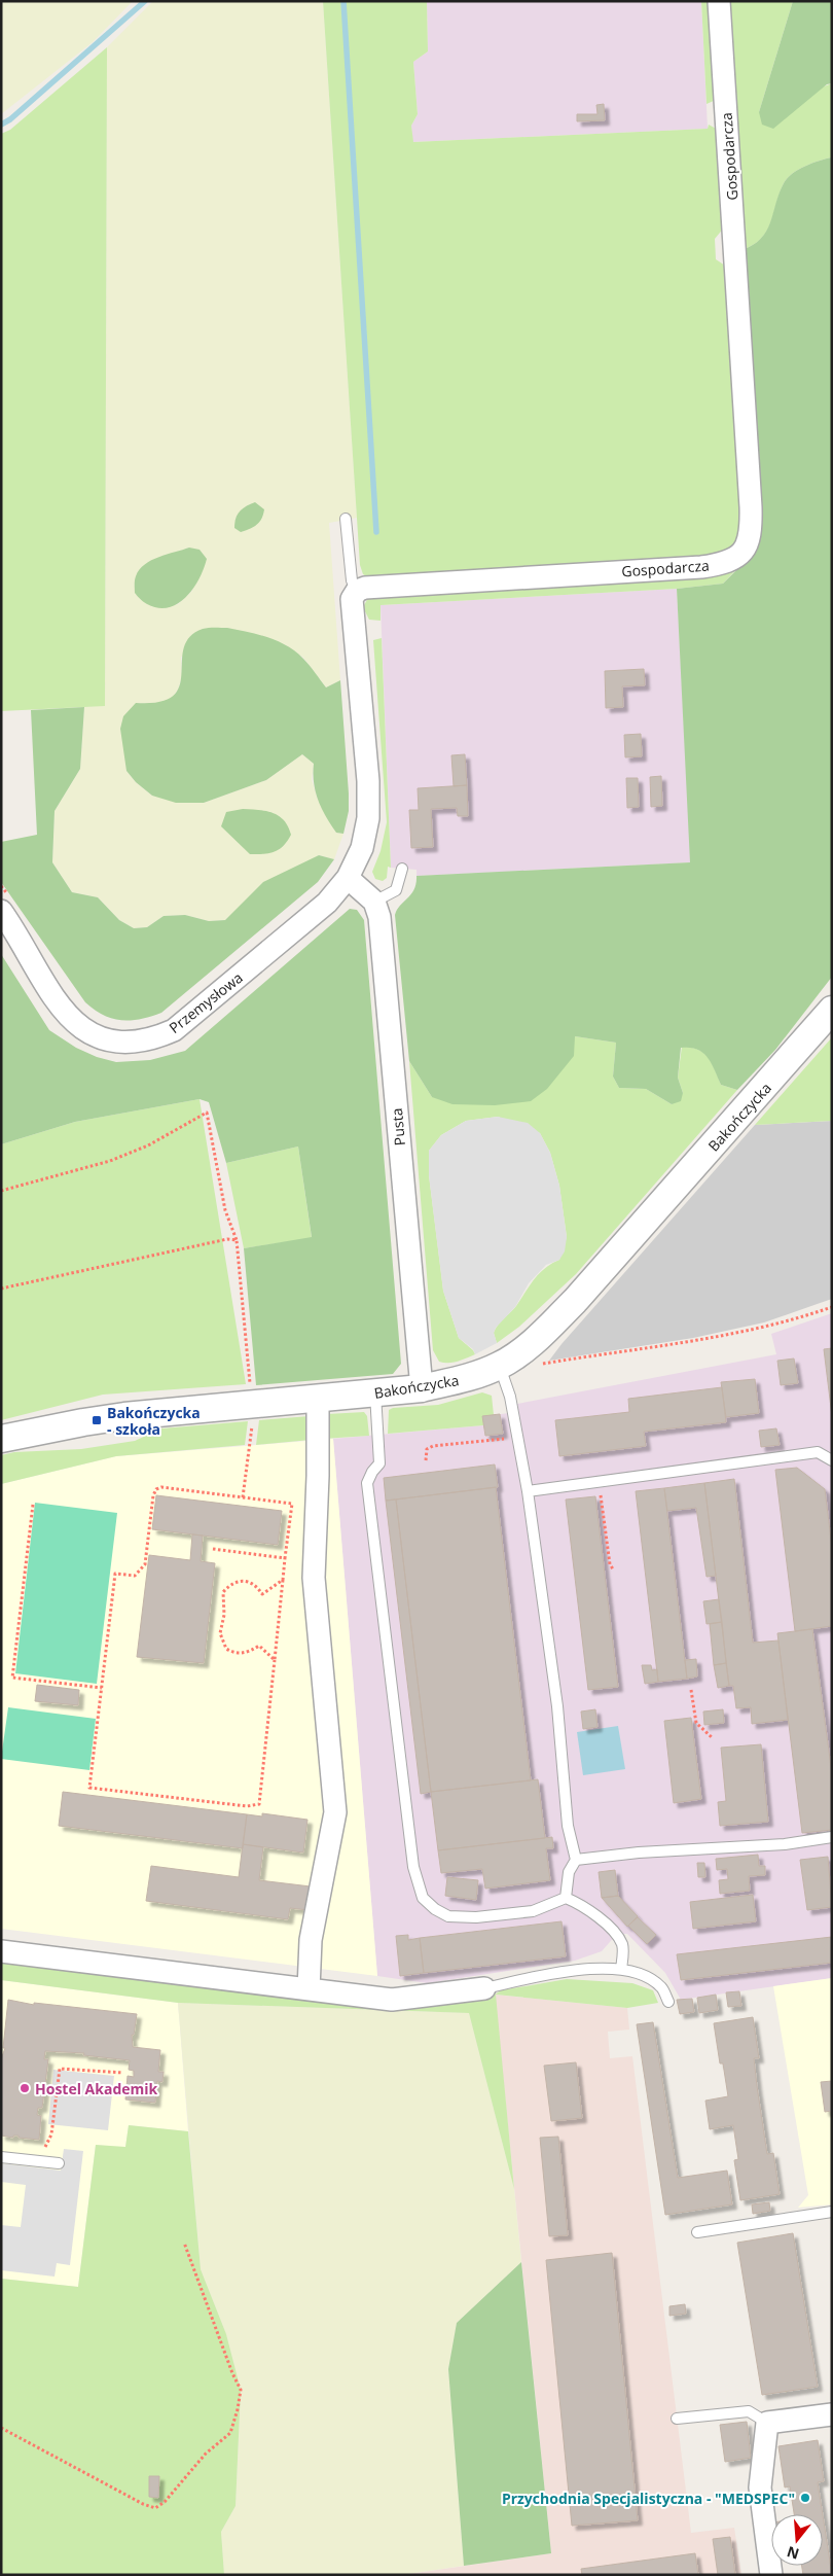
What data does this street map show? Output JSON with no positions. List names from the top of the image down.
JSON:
{
  "streets": {
    "street": [
      "Gospodarcza",
      "Przemysłowa",
      "Bakończycka",
      "Pusta"
    ]
  },
  "crossings": [
    ["Bakończycka", "Pusta"]
  ],
  "places": {
    "transit": ["Bakończycka - szkoła"],
    "other": ["Hostel Akademik", "Przychodnia Specjalistyczna - \"MEDSPEC\""]
  },
  "north": "bottom"
}
